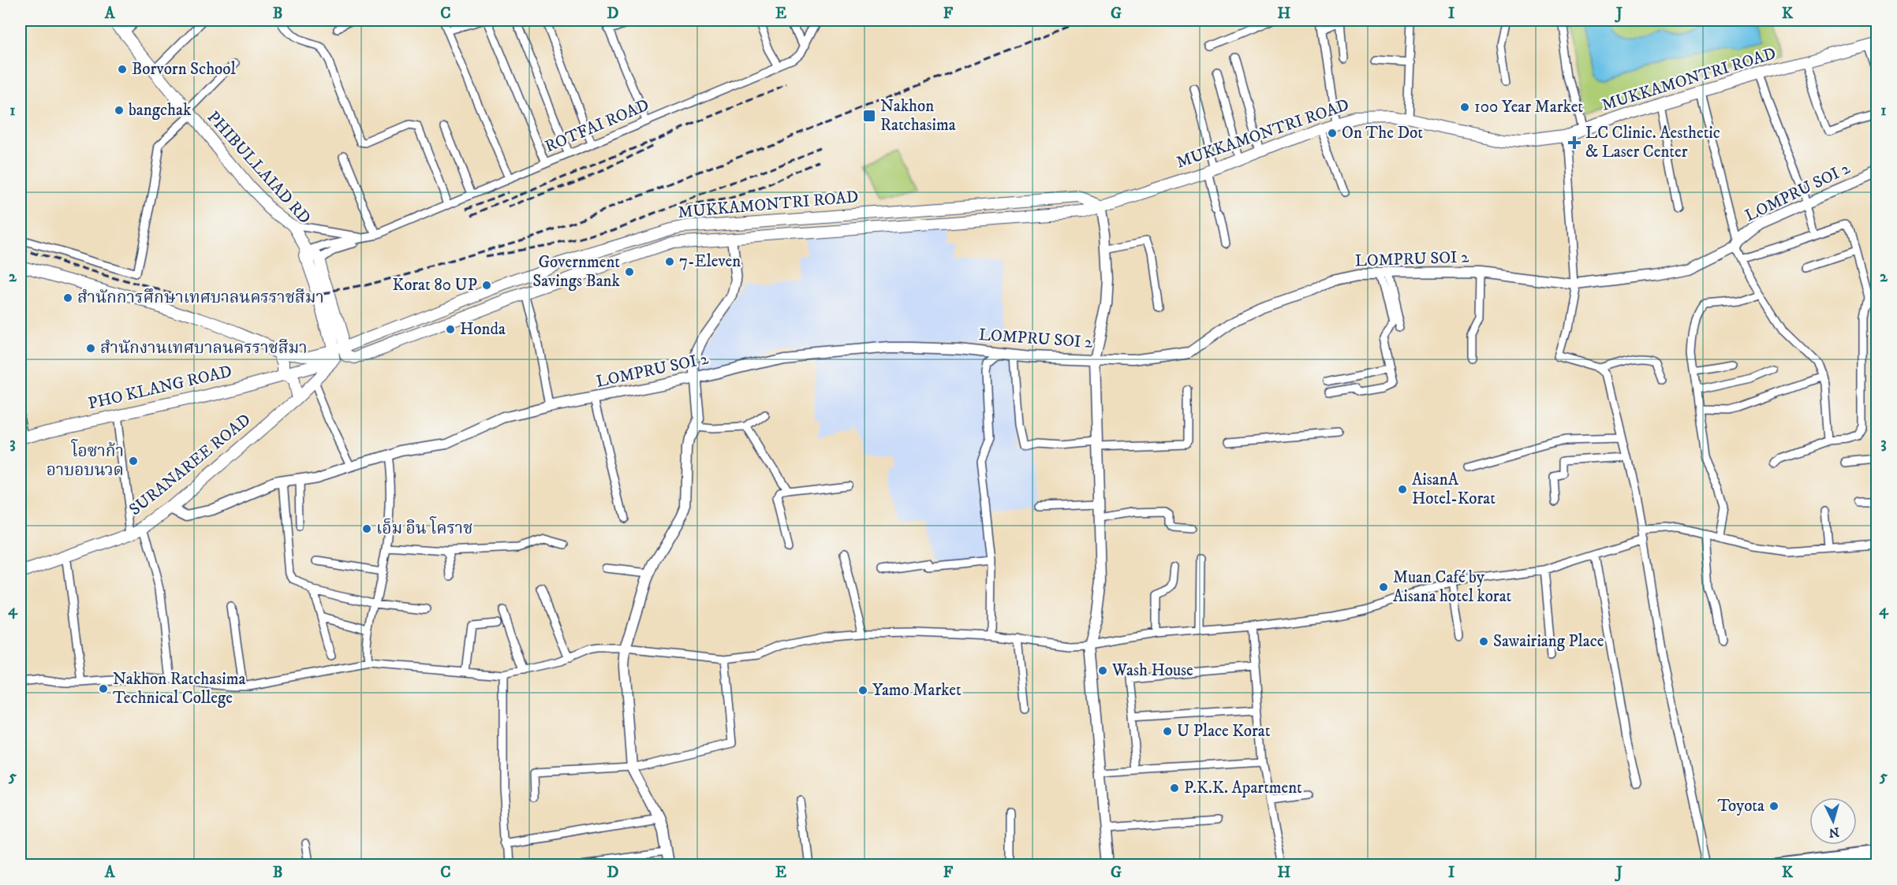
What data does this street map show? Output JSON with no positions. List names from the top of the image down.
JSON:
{
  "streets": {
    "main road": [
      "MUKKAMONTRI ROAD",
      "PHIBULLAIAD RD",
      "PHO KLANG ROAD",
      "SURANAREE ROAD"
    ],
    "street": ["ROTFAI ROAD", "LOMPRU SOI 2"]
  },
  "crossings": [
    ["ROTFAI ROAD", "PHIBULLAIAD RD"],
    ["PHIBULLAIAD RD", "PHO KLANG ROAD"],
    ["PHIBULLAIAD RD", "SURANAREE ROAD"],
    ["LOMPRU SOI 2", "SURANAREE ROAD"],
    ["PHO KLANG ROAD", "SURANAREE ROAD"]
  ],
  "places": {
    "other": [
      "Borvorn School",
      "100 Year Market",
      "bangchak",
      "On The Dot",
      "7-Eleven",
      "Government Savings Bank",
      "Korat 80 UP",
      "สำนักการศึกษาเทศบาลนครราชสีมา",
      "Honda",
      "สำนักงานเทศบาลนครราชสีมา",
      "โอซาก้า อาบอบนวด",
      "AisanA Hotel-Korat",
      "เอ็ม อิน โคราช",
      "Muan Café by Aisana hotel korat",
      "Sawairiang Place",
      "Wash House",
      "Nakhon Ratchasima Technical College",
      "Yamo Market",
      "U Place Korat",
      "P.K.K. Apartment",
      "Toyota"
    ],
    "transit": ["Nakhon Ratchasima"],
    "health": ["LC Clinic. Aesthetic & Laser Center"]
  },
  "north": "bottom",
  "grid": {
    "columns": [
      "A",
      "B",
      "C",
      "D",
      "E",
      "F",
      "G",
      "H",
      "I",
      "J",
      "K"
    ],
    "rows": [
      "1",
      "2",
      "3",
      "4",
      "5"
    ]
  }
}
